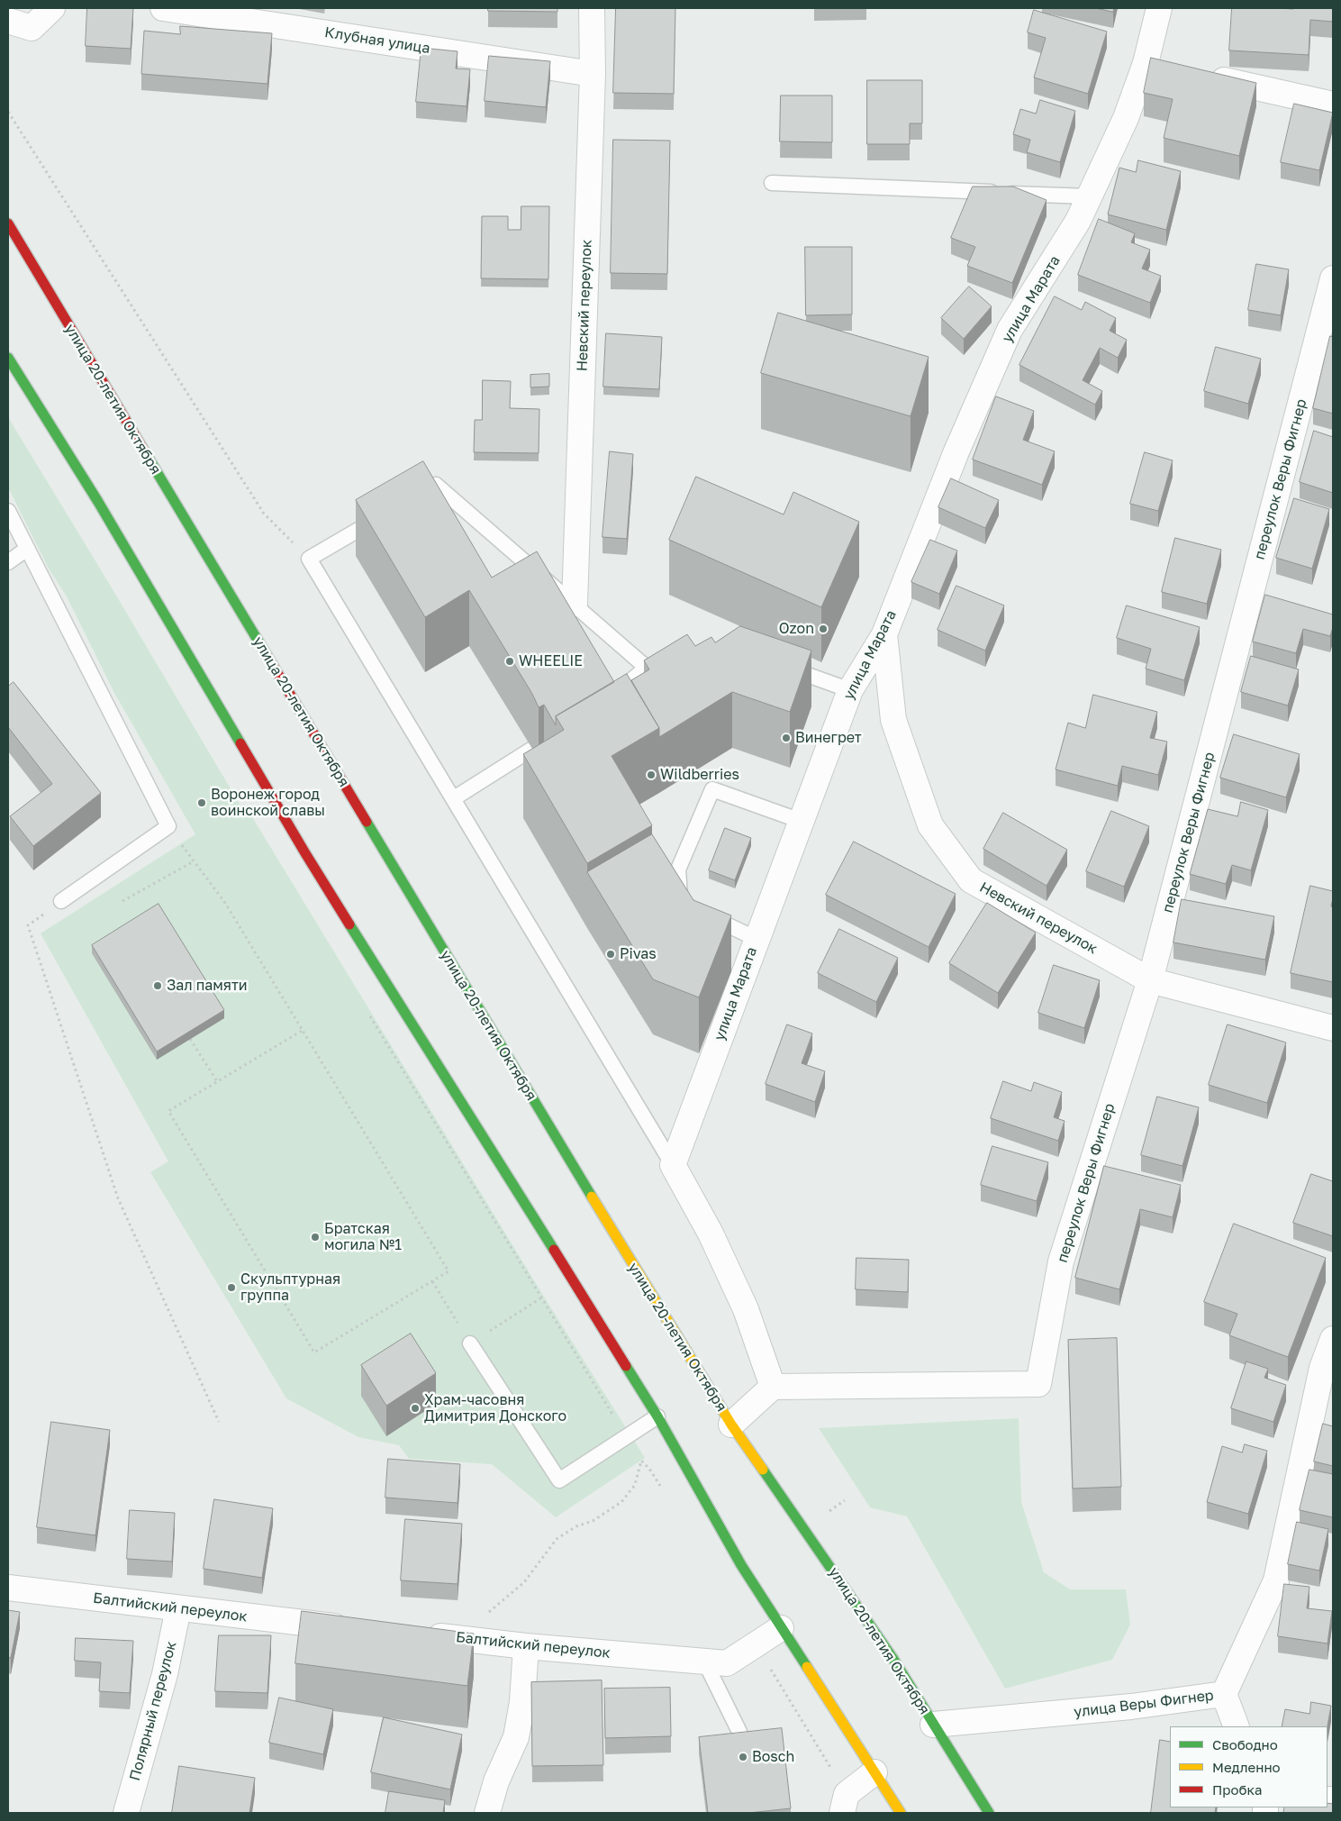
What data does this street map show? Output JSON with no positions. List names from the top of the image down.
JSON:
{
  "streets": {
    "main road": ["улица 20-летия Октября"],
    "street": [
      "Клубная улица",
      "улица Марата",
      "Невский переулок",
      "переулок Веры Фигнер",
      "Балтийский переулок",
      "улица Веры Фигнер",
      "Полярный переулок"
    ]
  },
  "crossings": [
    ["Клубная улица", "Невский переулок"],
    ["улица Марата", "Невский переулок"],
    ["Невский переулок", "переулок Веры Фигнер"],
    ["улица 20-летия Октября", "улица Веры Фигнер"],
    ["Балтийский переулок", "Полярный переулок"]
  ],
  "places": [
    "Ozon",
    "WHEELIE",
    "Винегрет",
    "Wildberries",
    "Воронеж город воинской славы",
    "Pivas",
    "Зал памяти",
    "Братская могила №1",
    "Скульптурная группа",
    "Храм-часовня Димитрия Донского",
    "Bosch"
  ],
  "legend": ["Свободно", "Медленно", "Пробка"]
}
